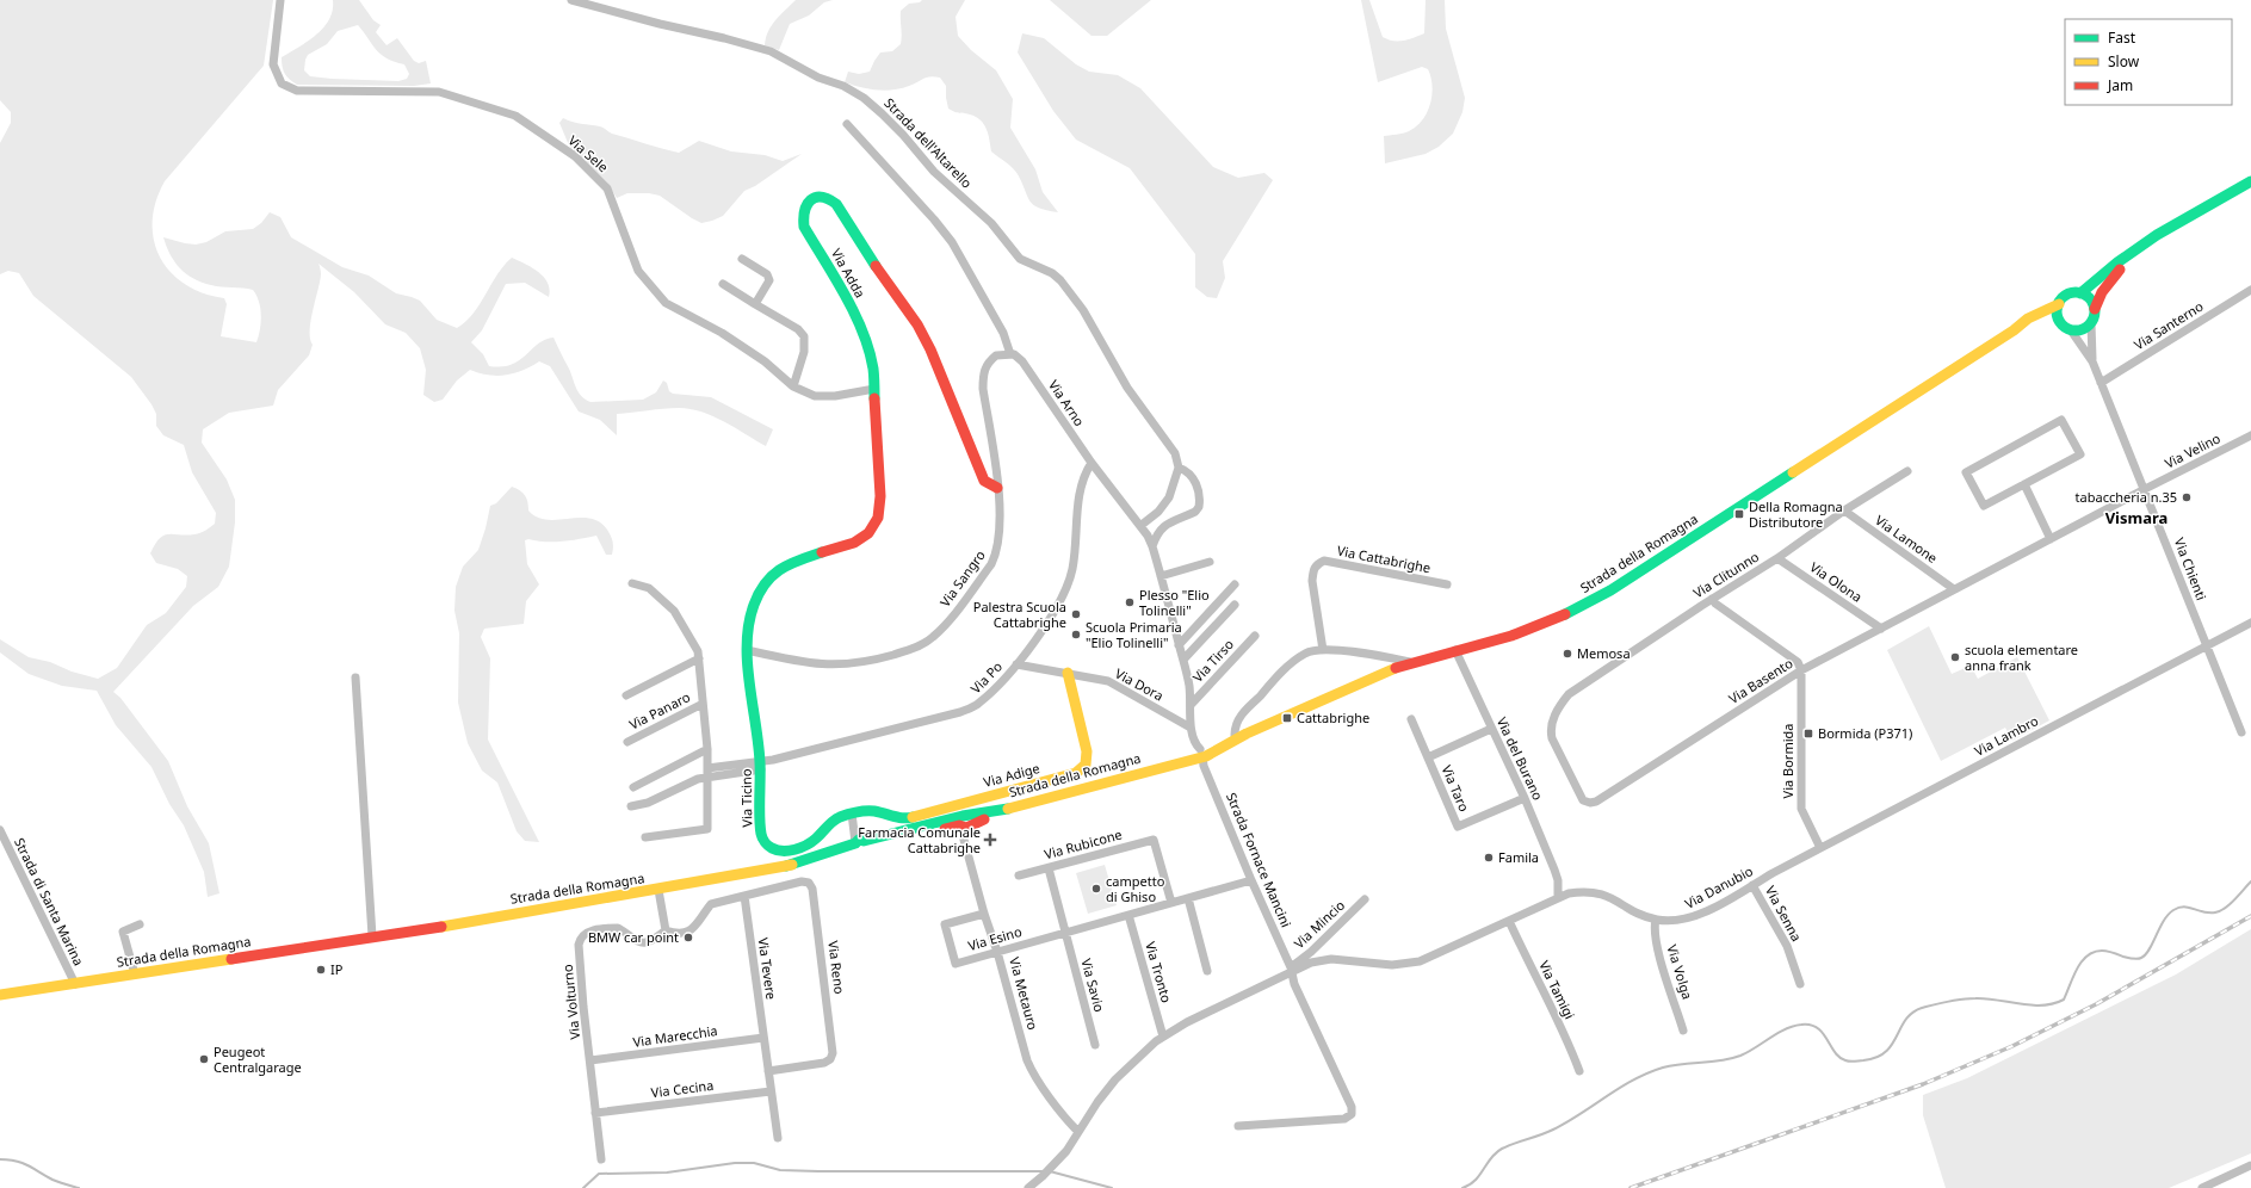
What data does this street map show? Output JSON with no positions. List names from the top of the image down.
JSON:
{
  "streets": {
    "main road": [
      "Via Adda",
      "Strada della Romagna",
      "Via Adige",
      "Via Ticino"
    ],
    "street": [
      "Strada dell'Altarello",
      "Via Sele",
      "Via Santerno",
      "Via Arno",
      "Via Velino",
      "Via Lamone",
      "Via Cattabrighe",
      "Via Chienti",
      "Via Clitunno",
      "Via Sangro",
      "Via Olona",
      "Via Tirso",
      "Via Po",
      "Via Basento",
      "Via Dora",
      "Via Panaro",
      "Via Lambro",
      "Via del Burano",
      "Via Bormida",
      "Via Taro",
      "Via Rubicone",
      "Strada Fornace Mancini",
      "Via Danubio",
      "Strada di Santa Marina",
      "Via Senna",
      "Via Mincio",
      "Via Esino",
      "Via Reno",
      "Via Tevere",
      "Via Tronto",
      "Via Volga",
      "Via Savio",
      "Via Tamigi",
      "Via Metauro",
      "Via Volturno",
      "Via Marecchia",
      "Via Cecina"
    ]
  },
  "crossings": [
    ["Strada dell'Altarello", "Via Arno"],
    ["Via Sele", "Via Adda"],
    ["Via Adda", "Via Sangro"],
    ["Via Adda", "Via Ticino"],
    ["Via Santerno", "Via Chienti"],
    ["Via Arno", "Via Sangro"],
    ["Via Arno", "Via Tirso"],
    ["Via Arno", "Via Po"],
    ["Via Arno", "Via Dora"],
    ["Via Velino", "Via Chienti"],
    ["Via Velino", "Via Basento"],
    ["Via Lamone", "Via Clitunno"],
    ["Via Lamone", "Via Basento"],
    ["Strada della Romagna", "Via Chienti"],
    ["Strada della Romagna", "Via del Burano"],
    ["Strada della Romagna", "Strada Fornace Mancini"],
    ["Strada della Romagna", "Strada di Santa Marina"],
    ["Strada della Romagna", "Via Metauro"],
    ["Via Chienti", "Via Basento"],
    ["Via Chienti", "Via Lambro"],
    ["Via Clitunno", "Via Olona"],
    ["Via Clitunno", "Via Basento"],
    ["Via Sangro", "Via Ticino"],
    ["Via Olona", "Via Basento"],
    ["Via Po", "Via Dora"],
    ["Via Po", "Via Ticino"],
    ["Via Basento", "Via Bormida"],
    ["Via Dora", "Via Adige"],
    ["Via Lambro", "Via Bormida"],
    ["Via Lambro", "Via Danubio"],
    ["Via del Burano", "Via Taro"],
    ["Via Bormida", "Via Danubio"],
    ["Via Adige", "Via Ticino"],
    ["Via Rubicone", "Via Esino"],
    ["Via Rubicone", "Via Savio"],
    ["Strada Fornace Mancini", "Via Danubio"],
    ["Strada Fornace Mancini", "Via Mincio"],
    ["Strada Fornace Mancini", "Via Esino"],
    ["Via Danubio", "Via Senna"],
    ["Via Danubio", "Via Mincio"],
    ["Via Danubio", "Via Volga"],
    ["Via Danubio", "Via Tamigi"],
    ["Via Esino", "Via Tronto"],
    ["Via Esino", "Via Savio"],
    ["Via Esino", "Via Metauro"],
    ["Via Reno", "Via Tevere"],
    ["Via Tevere", "Via Marecchia"],
    ["Via Tevere", "Via Cecina"],
    ["Via Volturno", "Via Marecchia"],
    ["Via Volturno", "Via Cecina"]
  ],
  "districts": ["Vismara"],
  "places": {
    "other": [
      "tabaccheria n.35",
      "Plesso \"Elio Tolinelli\"",
      "Palestra Scuola Cattabrighe",
      "Scuola Primaria \"Elio Tolinelli\"",
      "Memosa",
      "scuola elementare anna frank",
      "Famila",
      "campetto di Ghiso",
      "BMW car point",
      "IP",
      "Peugeot Centralgarage"
    ],
    "transit": ["Della Romagna Distributore", "Cattabrighe", "Bormida (P371)"],
    "health": ["Farmacia Comunale Cattabrighe"]
  },
  "legend": ["Fast", "Slow", "Jam"]
}
